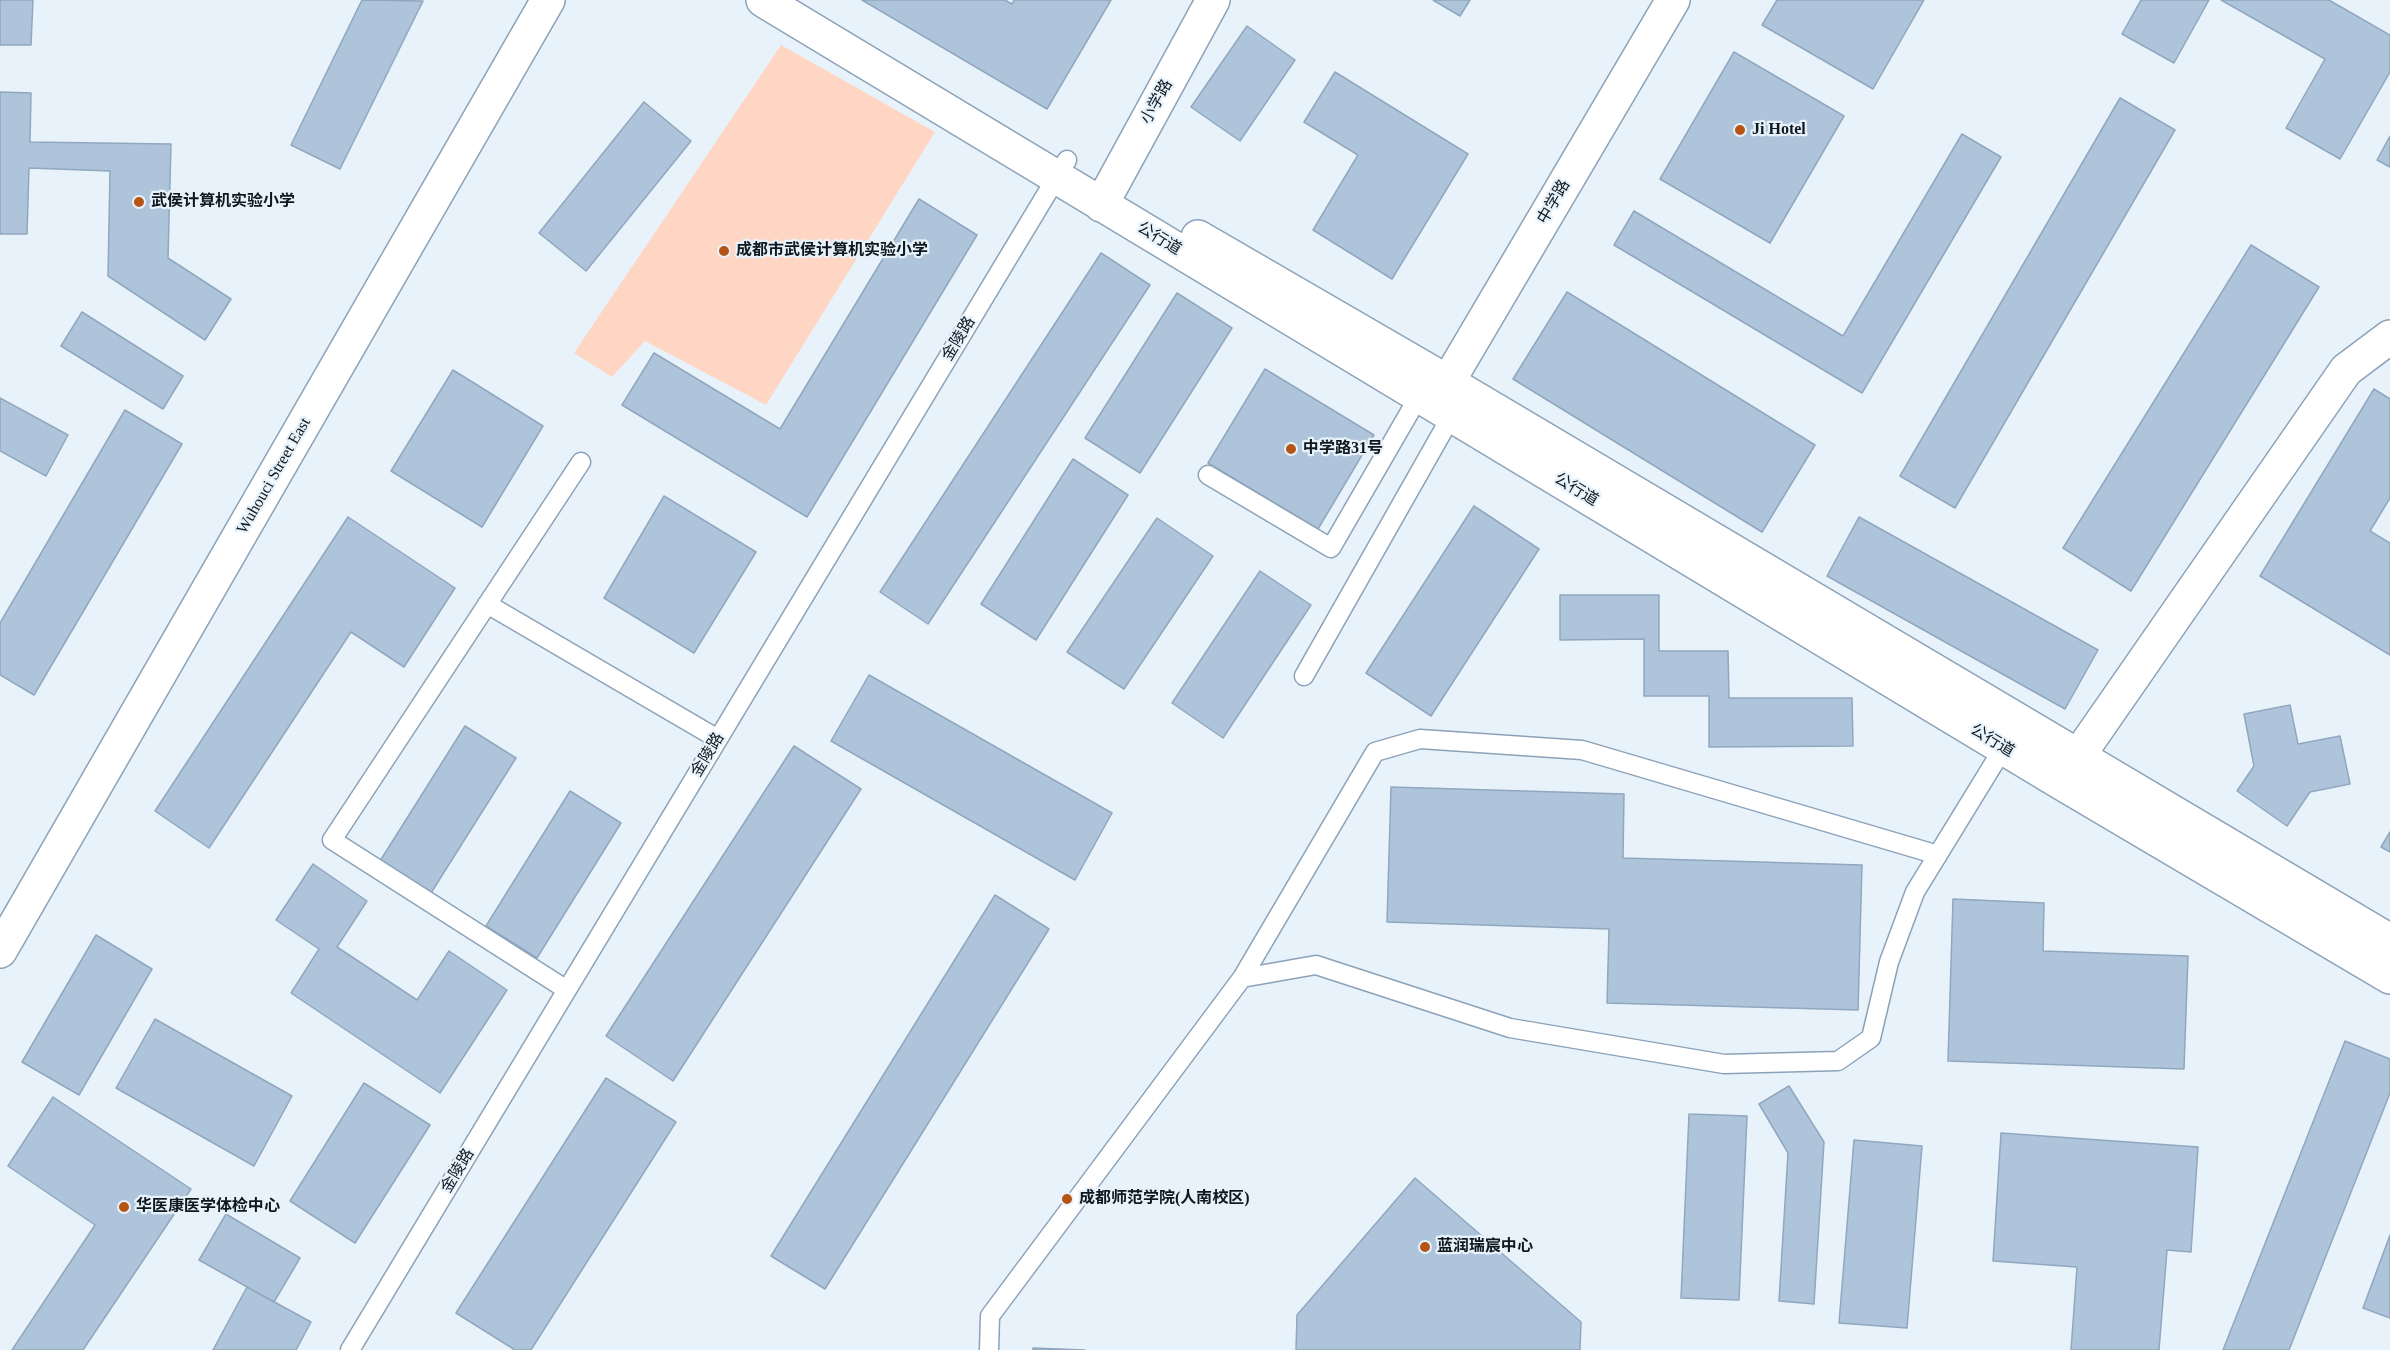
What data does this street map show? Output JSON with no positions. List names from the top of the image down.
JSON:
{
  "streets": {
    "street": [
      "小学路",
      "中学路",
      "公行道",
      "Wuhouci Street East"
    ],
    "lane": ["金陵路"]
  },
  "crossings": [
    ["小学路", "公行道"],
    ["中学路", "公行道"],
    ["公行道", "金陵路"]
  ],
  "places": [
    "Ji Hotel",
    "武侯计算机实验小学",
    "成都市武侯计算机实验小学",
    "中学路31号",
    "成都师范学院(人南校区)",
    "华医康医学体检中心",
    "蓝润瑞宸中心"
  ]
}
